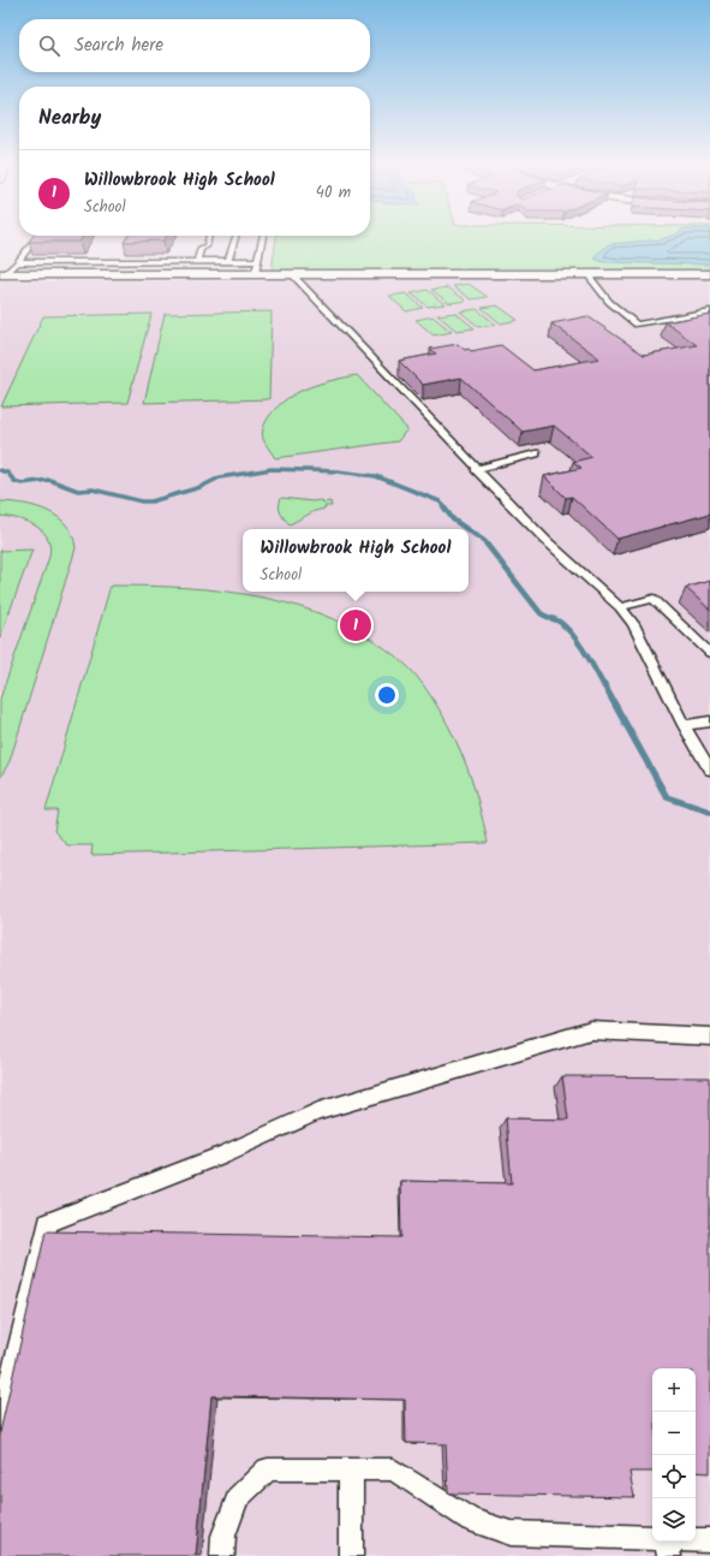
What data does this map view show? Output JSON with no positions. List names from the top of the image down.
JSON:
{
  "page": {
    "search": "Search here",
    "heading": "Nearby",
    "list": [
      {
        "mark": "1",
        "name": "Willowbrook High School",
        "note": "School",
        "value": "40 m"
      }
    ],
    "popup": ["Willowbrook High School", "School"],
    "pins": "1",
    "map_buttons": ["+", "−"]
  }
}
